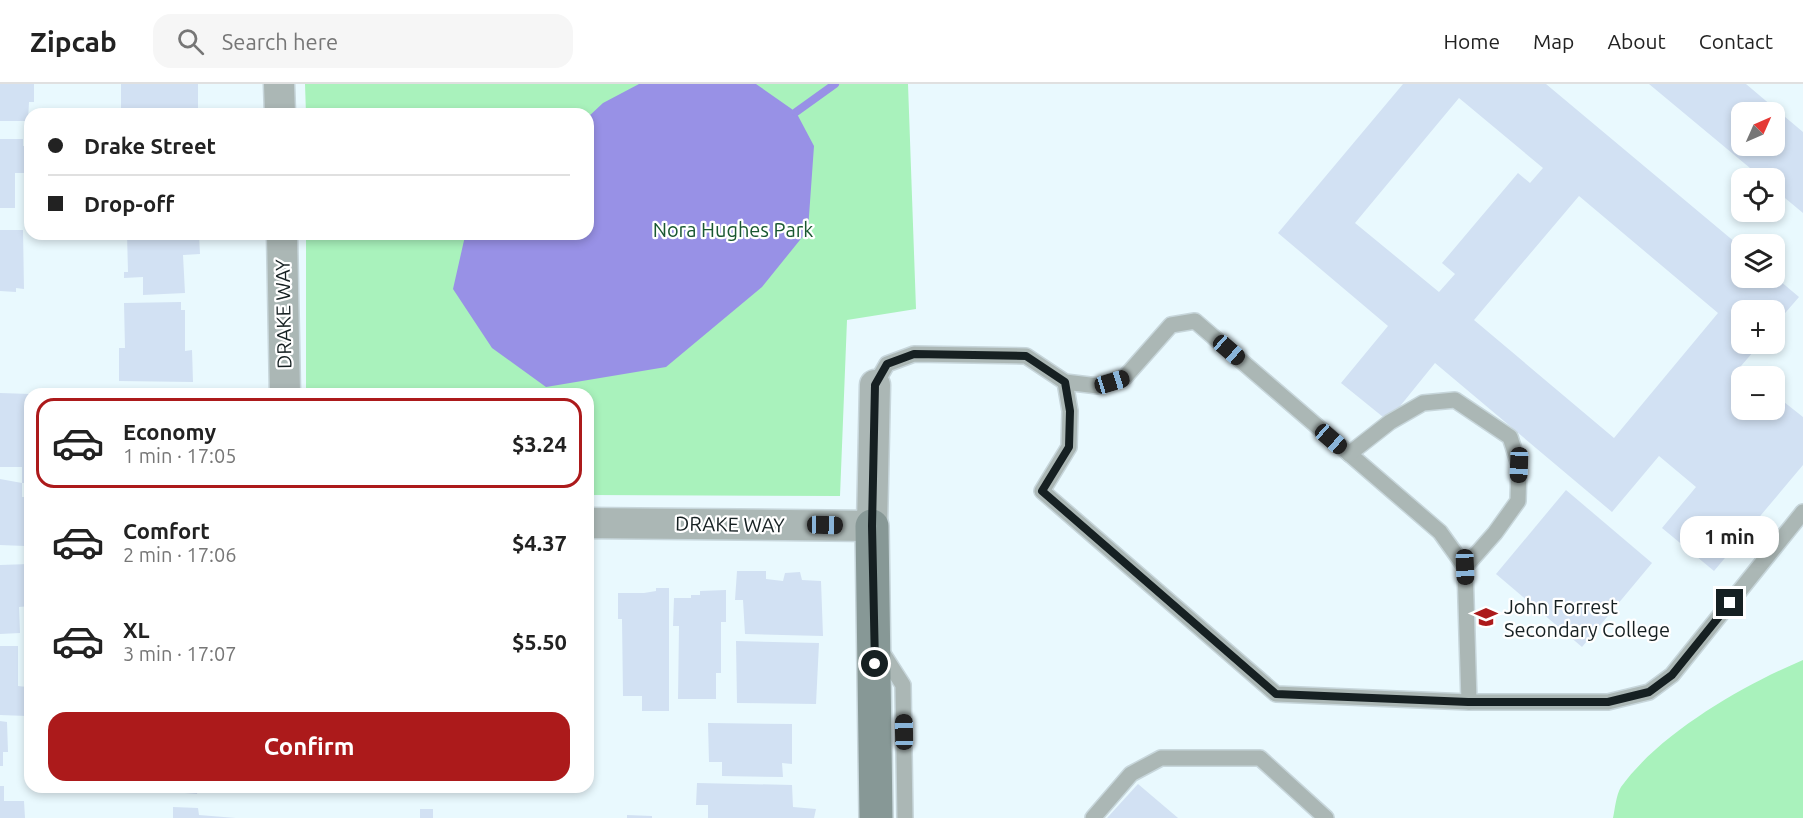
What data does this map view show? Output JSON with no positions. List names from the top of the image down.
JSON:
{
  "streets": {
    "street": ["DRAKE WAY"]
  },
  "parks": ["Nora Hughes Park"],
  "places": {
    "school or university": ["John Forrest Secondary College"]
  },
  "north": "top right",
  "page": {
    "header": "Zipcab",
    "search": "Search here",
    "nav": [
      "Home",
      "Map",
      "About",
      "Contact"
    ],
    "map_buttons": ["+", "−"],
    "banner": ["Drake Street", "Drop-off"],
    "list": [
      {
        "name": "Economy",
        "note": "1 min · 17:05",
        "value": "$3.24"
      },
      {
        "name": "Comfort",
        "note": "2 min · 17:06",
        "value": "$4.37"
      },
      {
        "name": "XL",
        "note": "3 min · 17:07",
        "value": "$5.50"
      }
    ],
    "bubble": "1 min",
    "buttons": "Confirm"
  }
}
